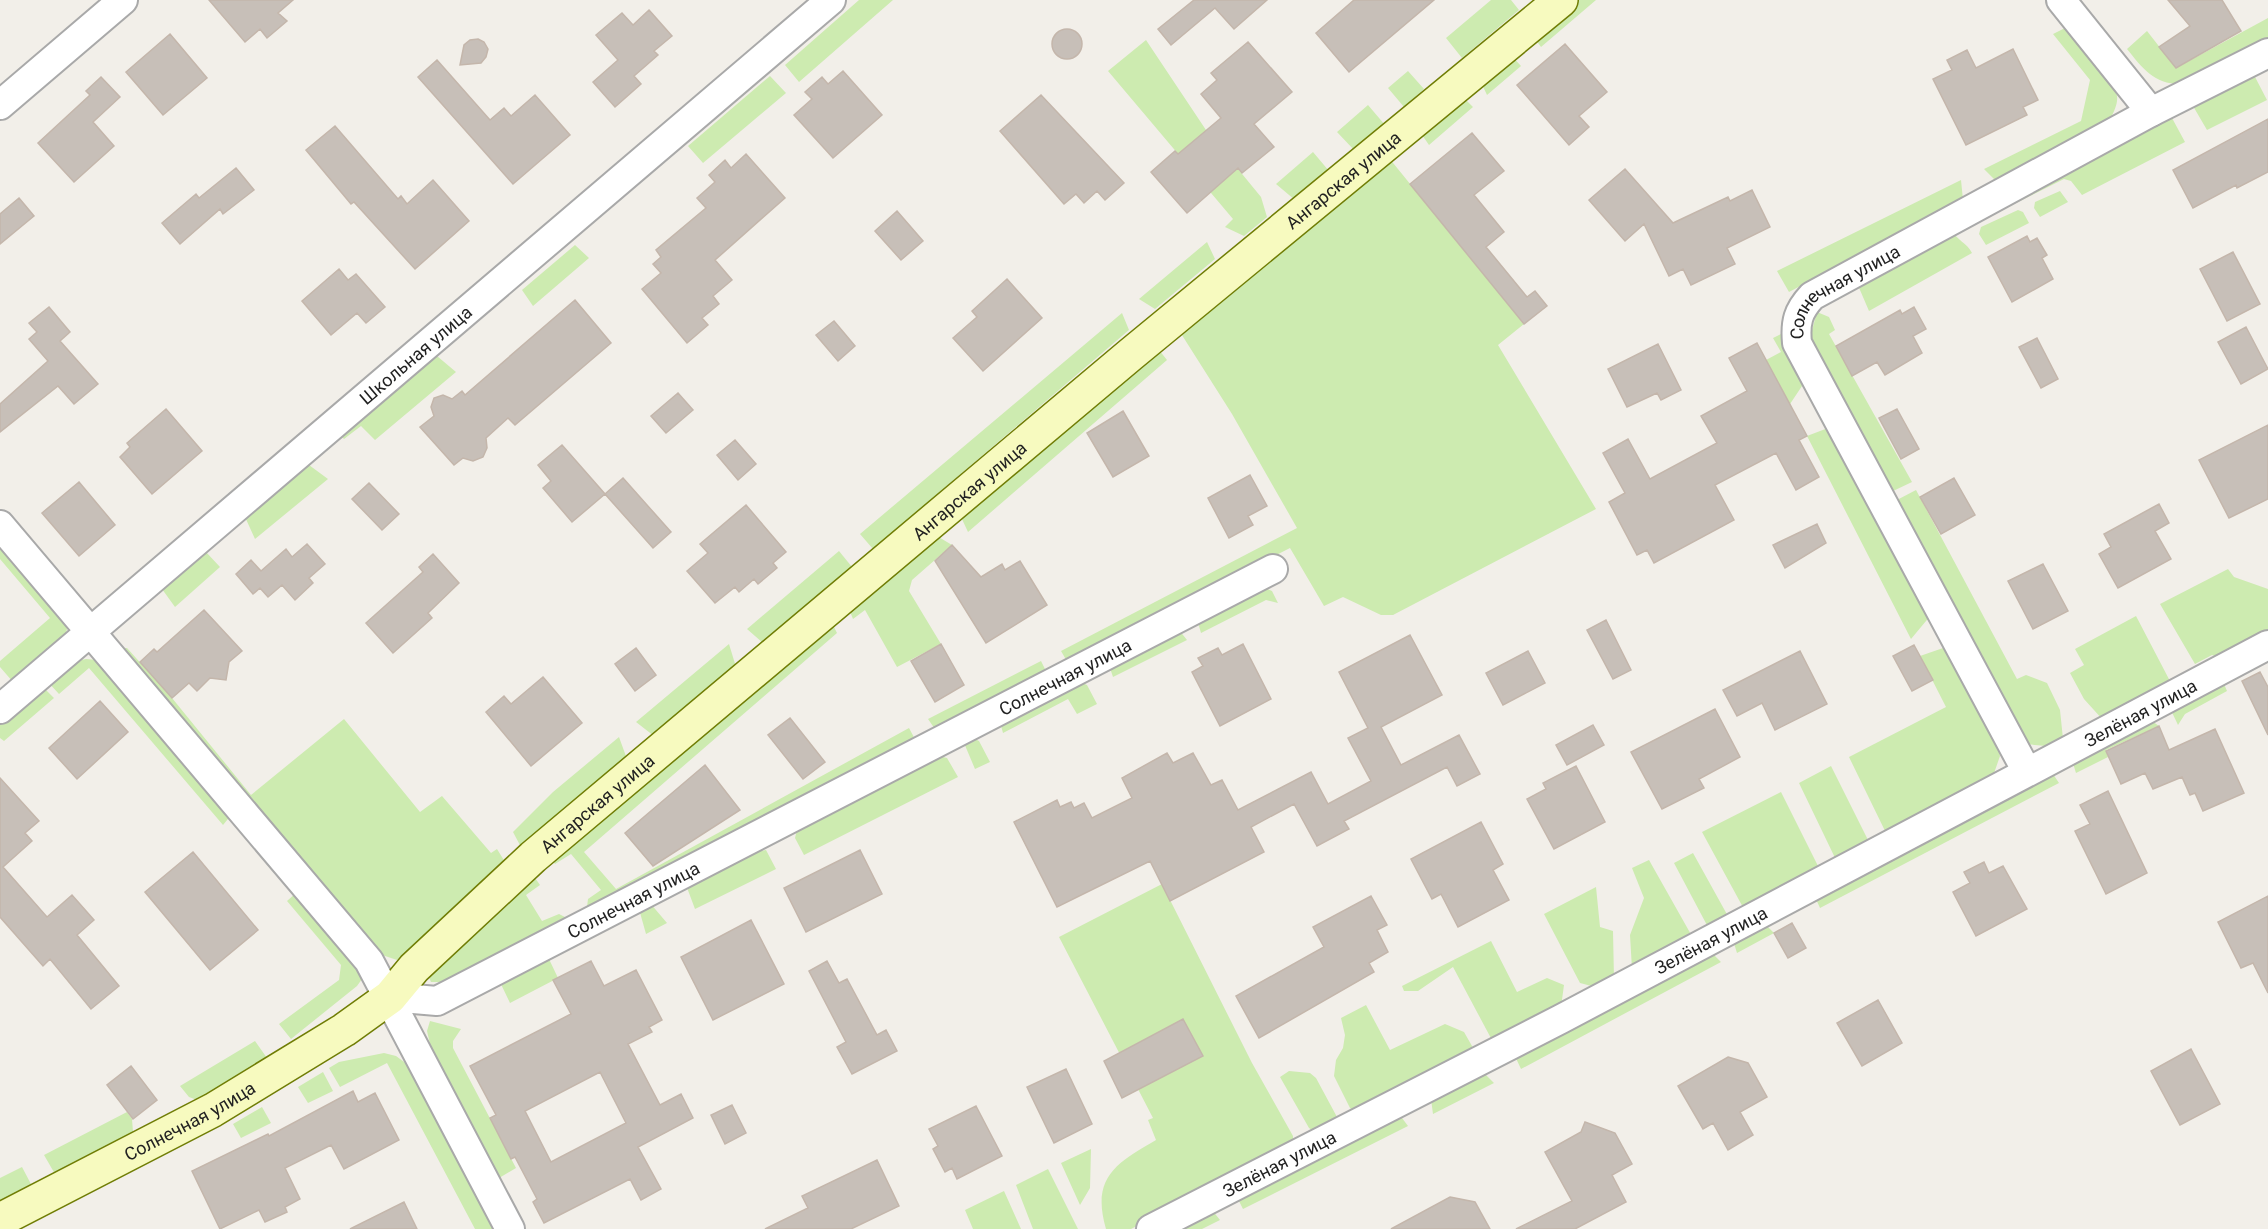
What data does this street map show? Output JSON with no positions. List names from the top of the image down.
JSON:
{
  "streets": {
    "street": [
      "Ангарская улица",
      "Солнечная улица",
      "Школьная улица",
      "Зелёная улица"
    ]
  },
  "crossings": [
    ["Ангарская улица", "Солнечная улица"],
    ["Солнечная улица", "Зелёная улица"]
  ]
}
